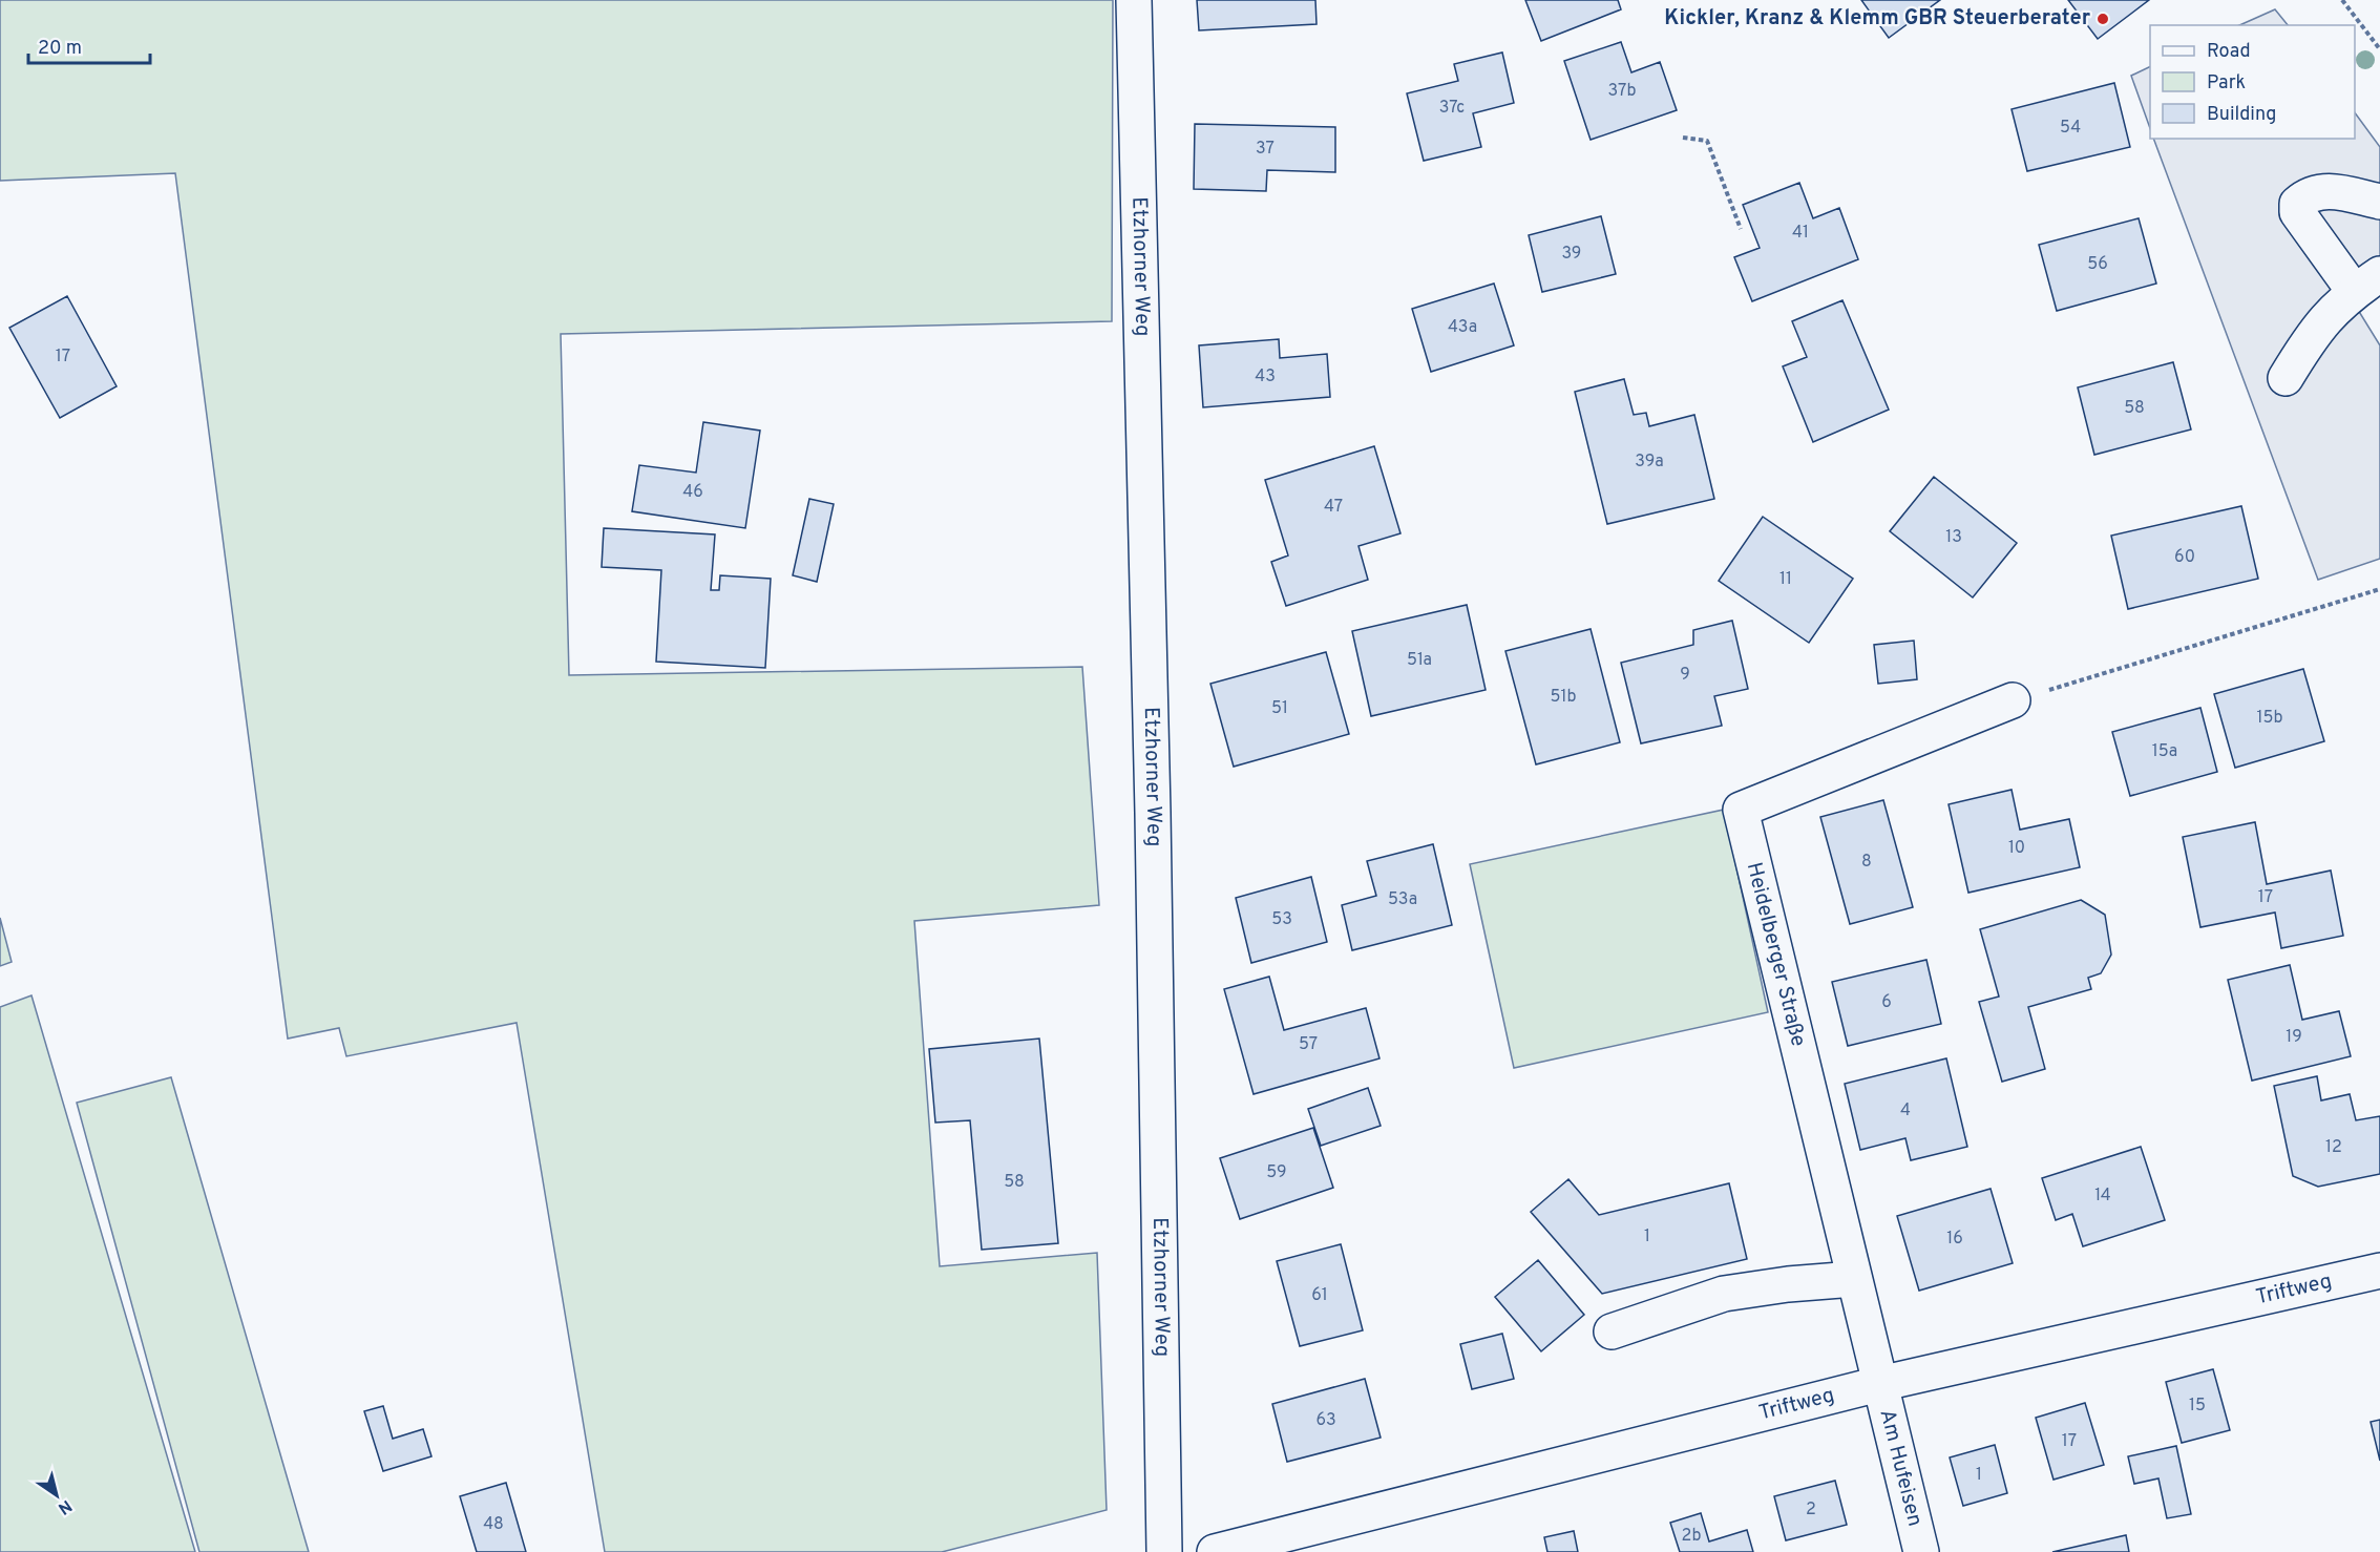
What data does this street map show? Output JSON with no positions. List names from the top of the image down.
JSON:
{
  "streets": {
    "street": [
      "Etzhorner Weg",
      "Heidelberger Straße",
      "Triftweg",
      "Am Hufeisen"
    ]
  },
  "crossings": [
    ["Heidelberger Straße", "Triftweg"],
    ["Heidelberger Straße", "Am Hufeisen"],
    ["Triftweg", "Am Hufeisen"]
  ],
  "places": ["Kickler, Kranz & Klemm GBR Steuerberater"],
  "house_numbers": [
    "37b",
    "37c",
    "54",
    "37",
    "41",
    "39",
    "56",
    "43a",
    "17",
    "43",
    "58",
    "39a",
    "46",
    "47",
    "13",
    "60",
    "11",
    "51a",
    "9",
    "51b",
    "51",
    "15b",
    "15a",
    "10",
    "8",
    "17",
    "53a",
    "53",
    "6",
    "19",
    "57",
    "4",
    "12",
    "59",
    "58",
    "14",
    "1",
    "16",
    "61",
    "15",
    "63",
    "17",
    "1",
    "2",
    "48",
    "2b"
  ],
  "legend": ["Road", "Park", "Building"],
  "scale_bar": "20 m",
  "north": "bottom right"
}
